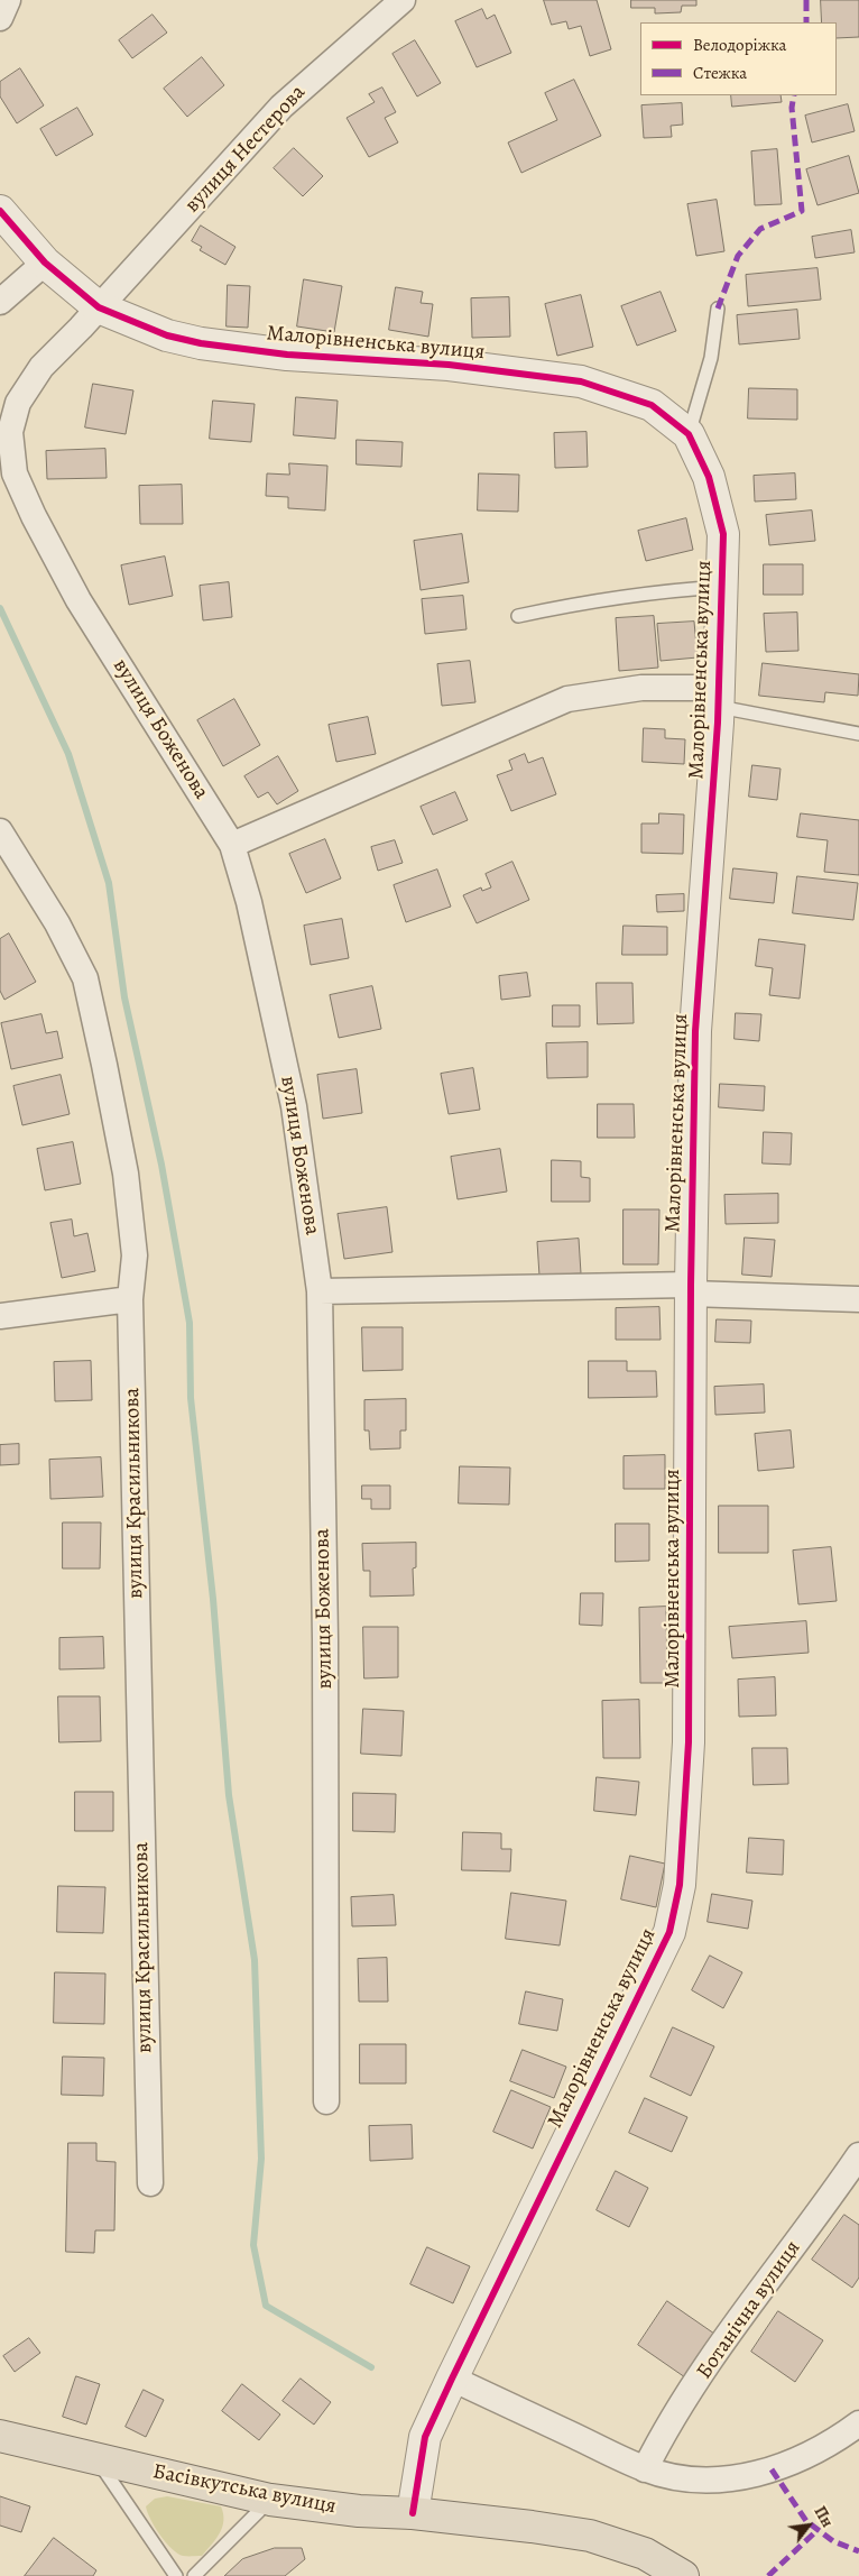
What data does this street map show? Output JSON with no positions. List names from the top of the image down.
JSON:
{
  "streets": {
    "main road": ["Басівкутська вулиця"],
    "street": [
      "вулиця Нестерова",
      "Малорівненська вулиця",
      "вулиця Боженова",
      "вулиця Красильникова",
      "Ботанічна вулиця"
    ]
  },
  "crossings": [
    ["вулиця Нестерова", "Малорівненська вулиця"],
    ["вулиця Нестерова", "вулиця Боженова"],
    ["Малорівненська вулиця", "вулиця Боженова"],
    ["Малорівненська вулиця", "Басівкутська вулиця"]
  ],
  "legend": ["Велодоріжка", "Стежка"],
  "north": "top right"
}
